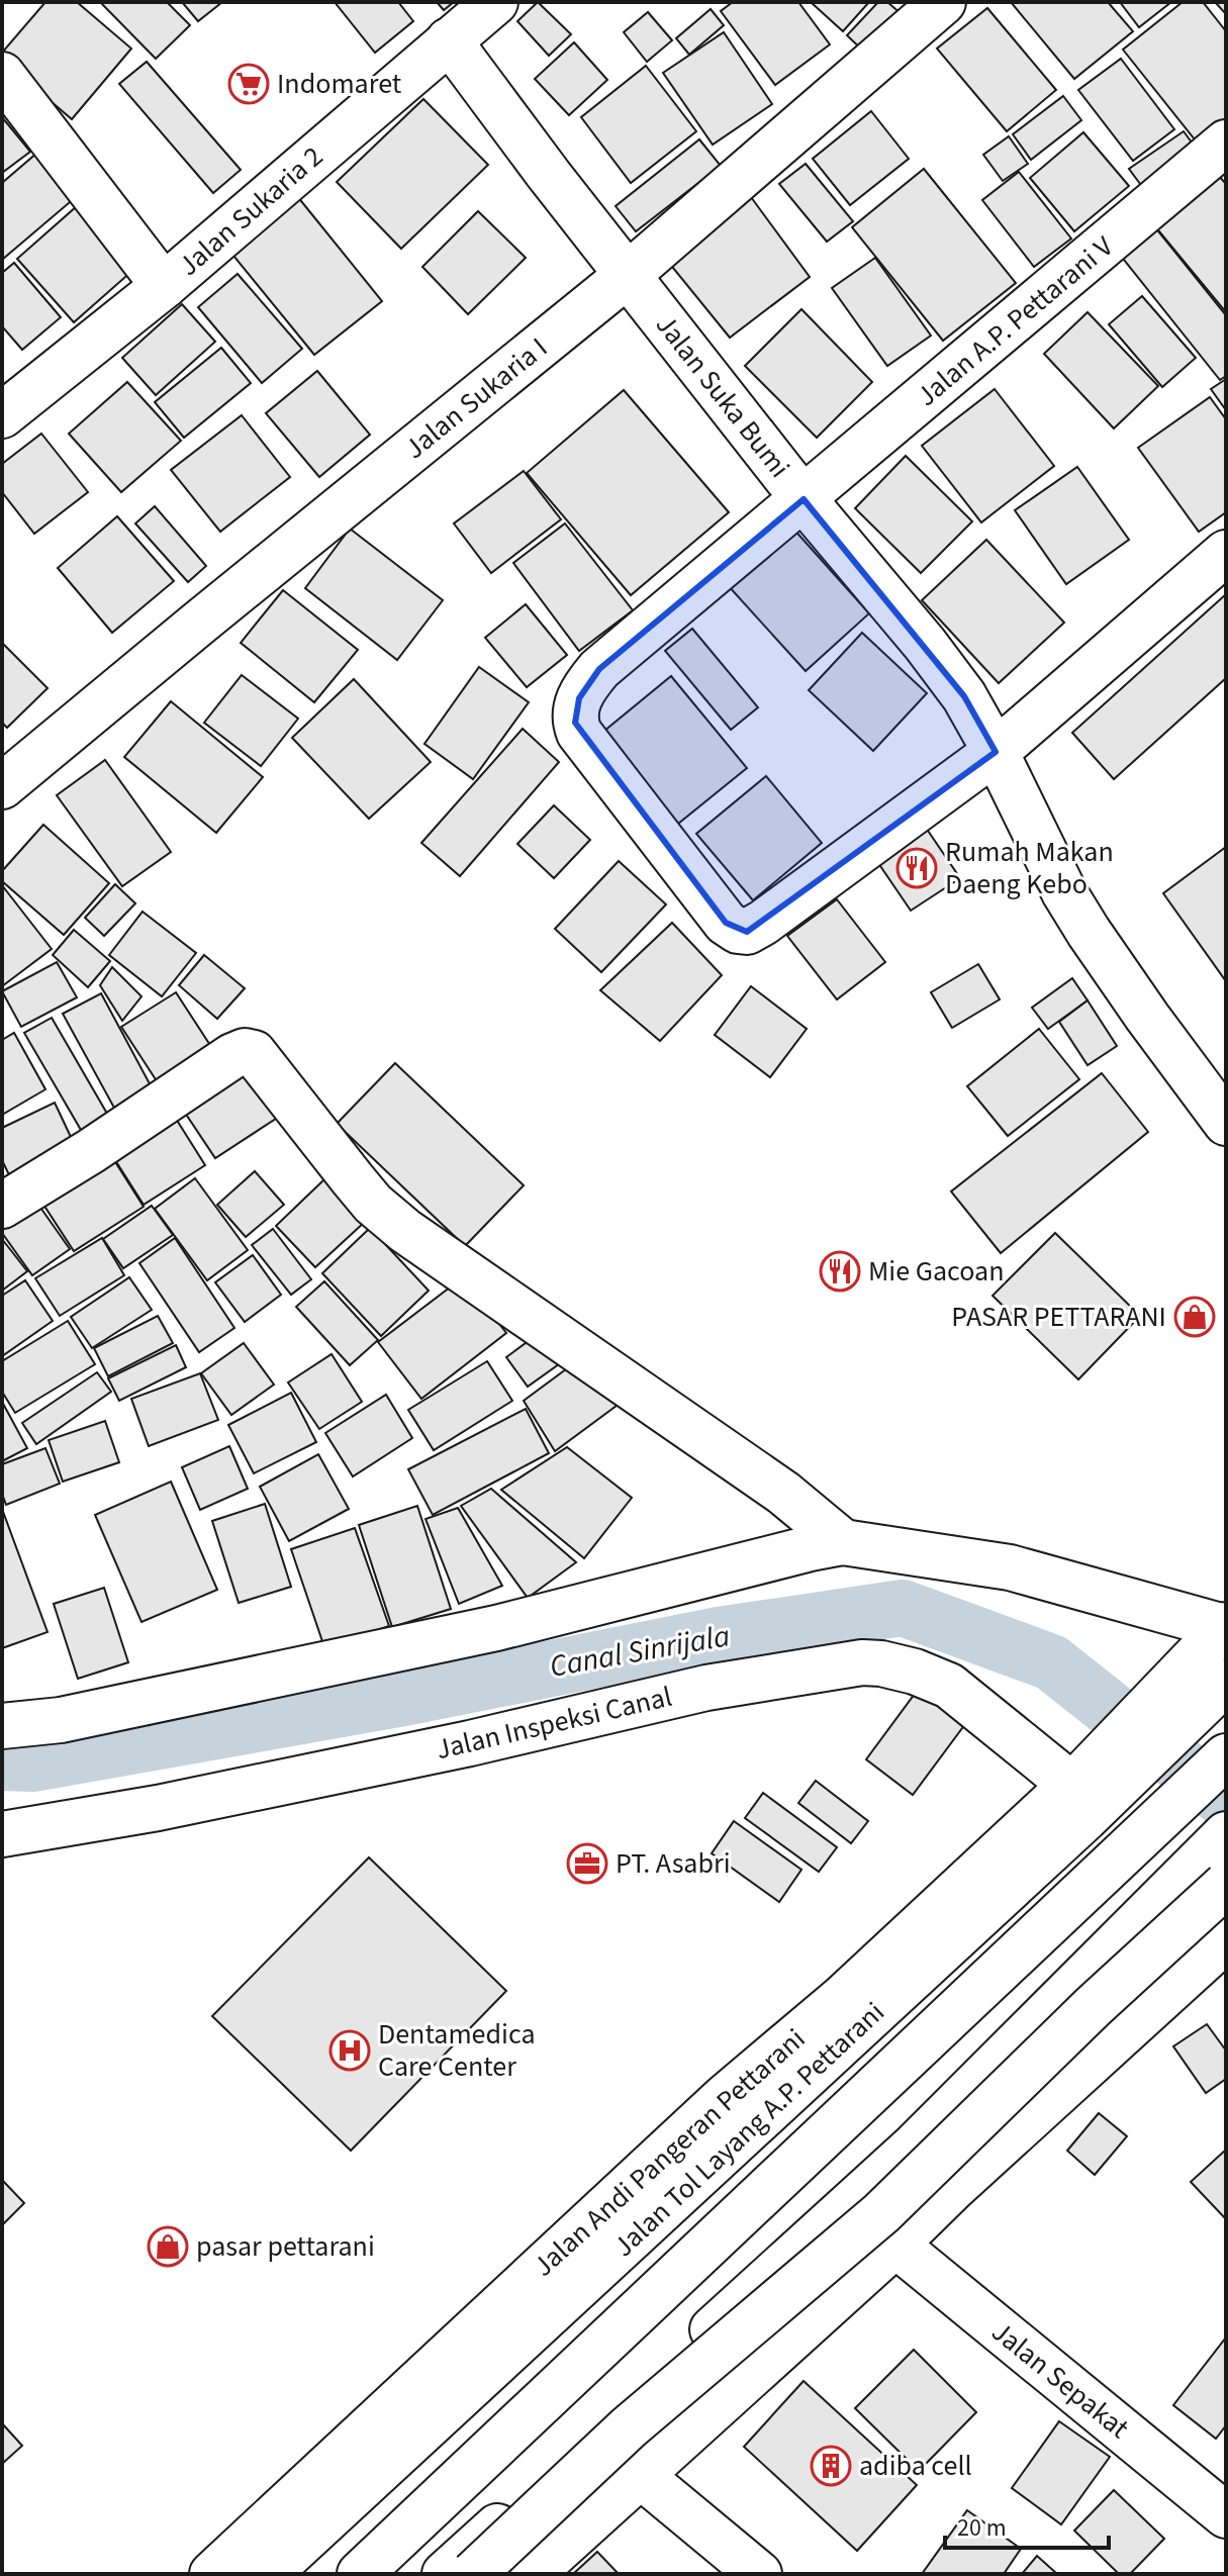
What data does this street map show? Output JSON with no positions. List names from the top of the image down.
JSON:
{
  "streets": {
    "main road": [
      "Jalan Sukaria 2",
      "Jalan A.P. Pettarani V",
      "Jalan Suka Bumi",
      "Jalan Sukaria I",
      "Jalan Inspeksi Canal",
      "Jalan Tol Layang A.P. Pettarani",
      "Jalan Andi Pangeran Pettarani",
      "Jalan Sepakat"
    ]
  },
  "crossings": [
    ["Jalan Sukaria 2", "Jalan Suka Bumi"],
    ["Jalan A.P. Pettarani V", "Jalan Suka Bumi"],
    ["Jalan Suka Bumi", "Jalan Sukaria I"],
    ["Jalan Inspeksi Canal", "Jalan Andi Pangeran Pettarani"],
    ["Jalan Tol Layang A.P. Pettarani", "Jalan Andi Pangeran Pettarani"]
  ],
  "water": ["Canal Sinrijala"],
  "places": {
    "supermarket": ["Indomaret"],
    "restaurant": ["Rumah Makan Daeng Kebo", "Mie Gacoan"],
    "shop": ["PASAR PETTARANI", "pasar pettarani"],
    "office": ["PT. Asabri"],
    "hospital": ["Dentamedica Care Center"],
    "building": ["adiba cell"]
  },
  "scale_bar": "20 m"
}
